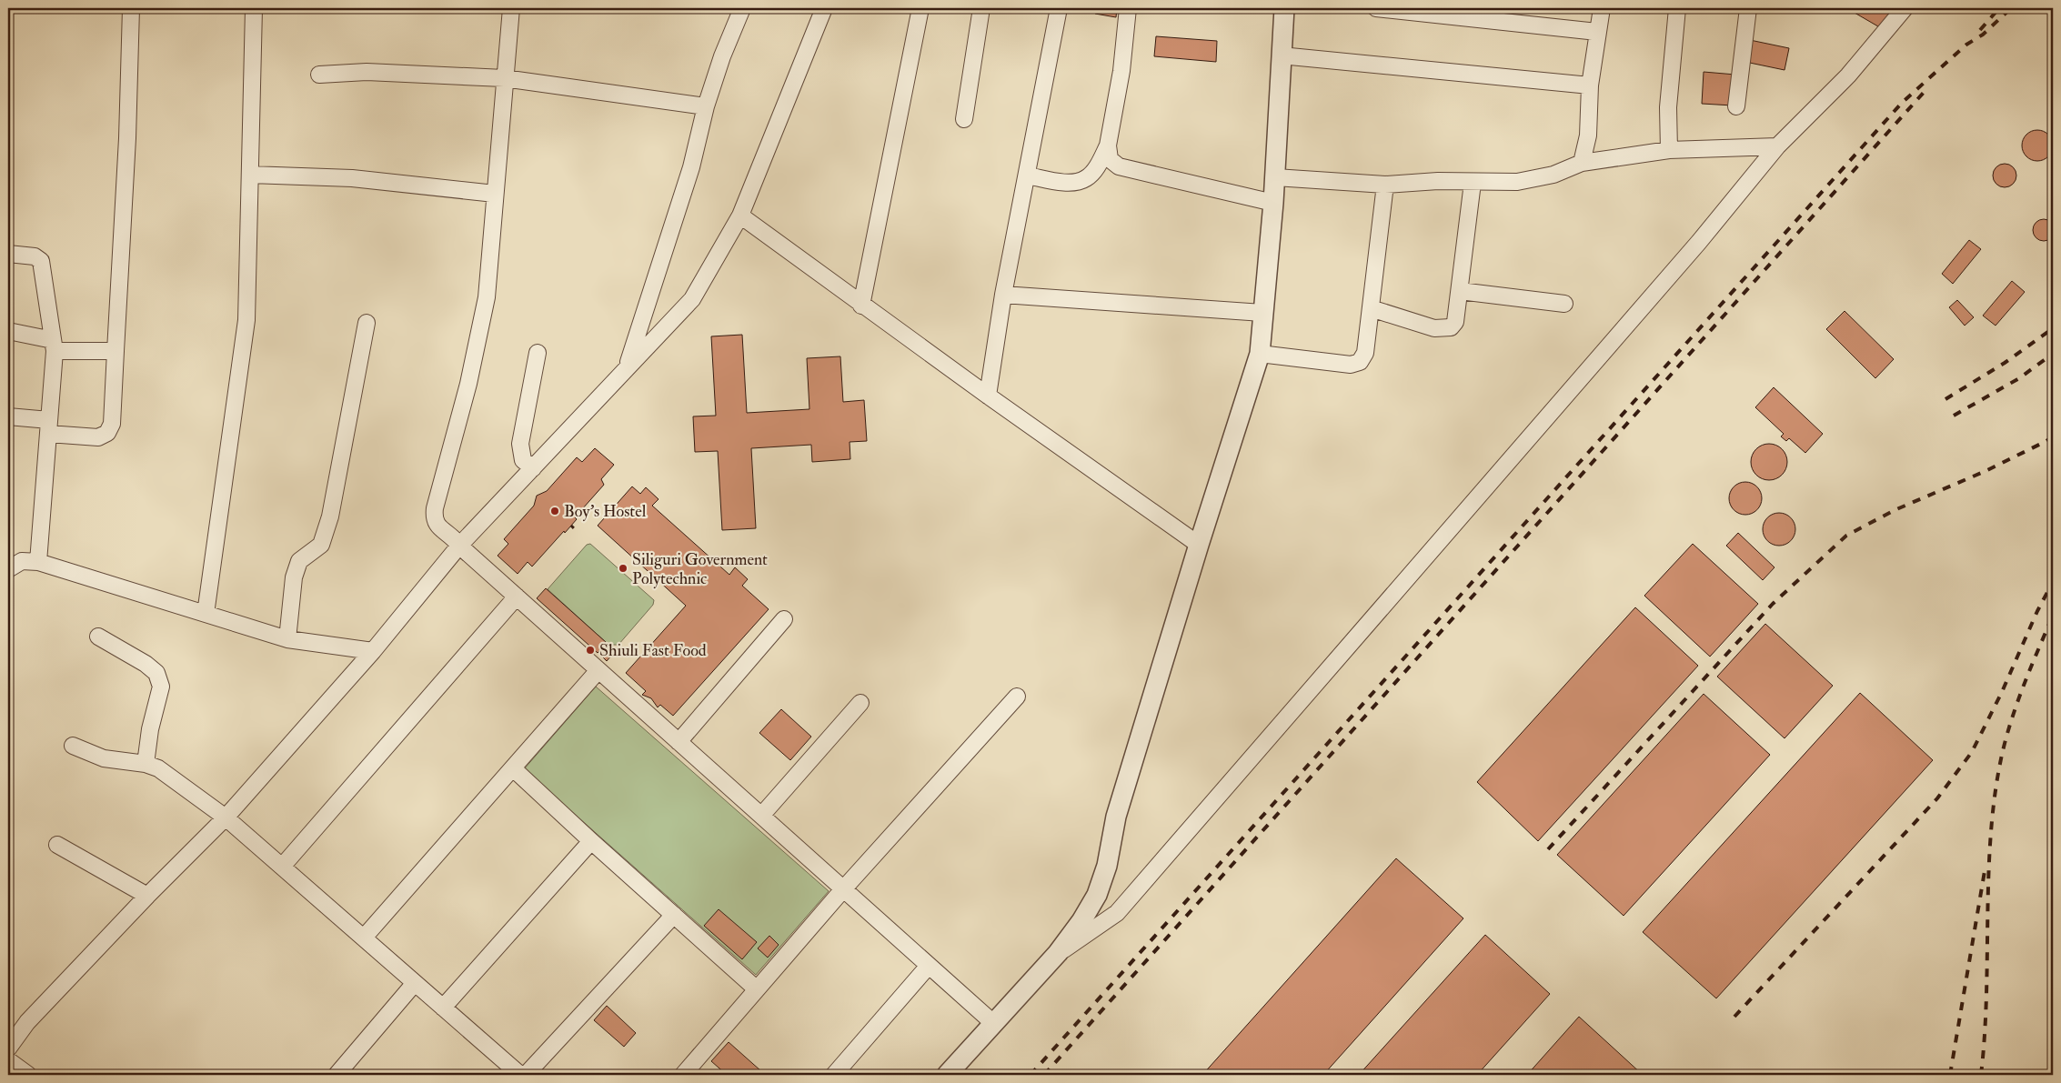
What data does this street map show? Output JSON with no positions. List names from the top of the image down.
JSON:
{
  "places": ["Boy's Hostel", "Siliguri Government Polytechnic", "Shiuli Fast Food"]
}
